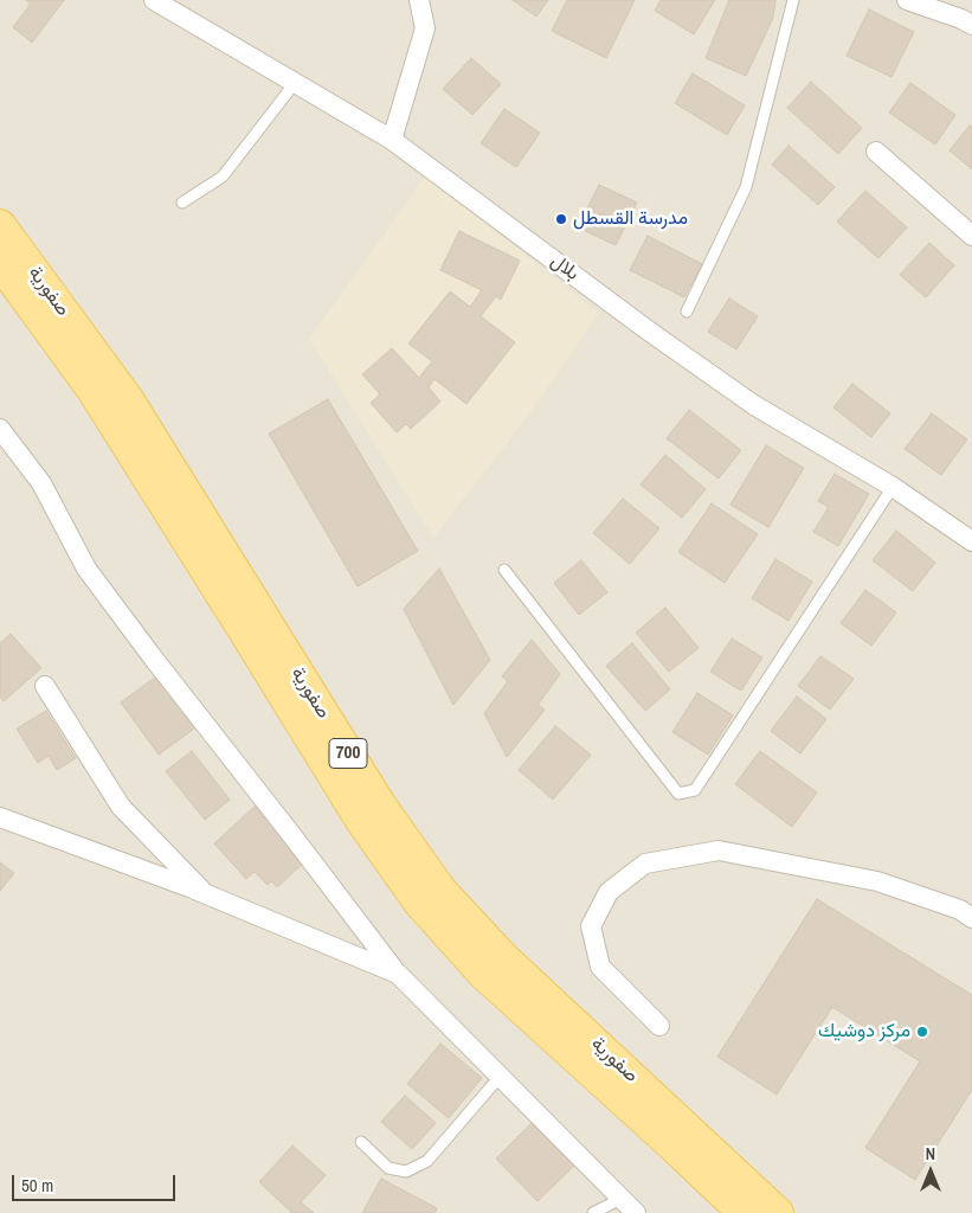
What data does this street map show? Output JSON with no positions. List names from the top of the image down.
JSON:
{
  "streets": {
    "main road": ["صفورية", "700"],
    "street": ["بلال"]
  },
  "places": ["مدرسة القسطل", "مركز دوشيك"],
  "scale_bar": "50 m",
  "north": "top"
}
